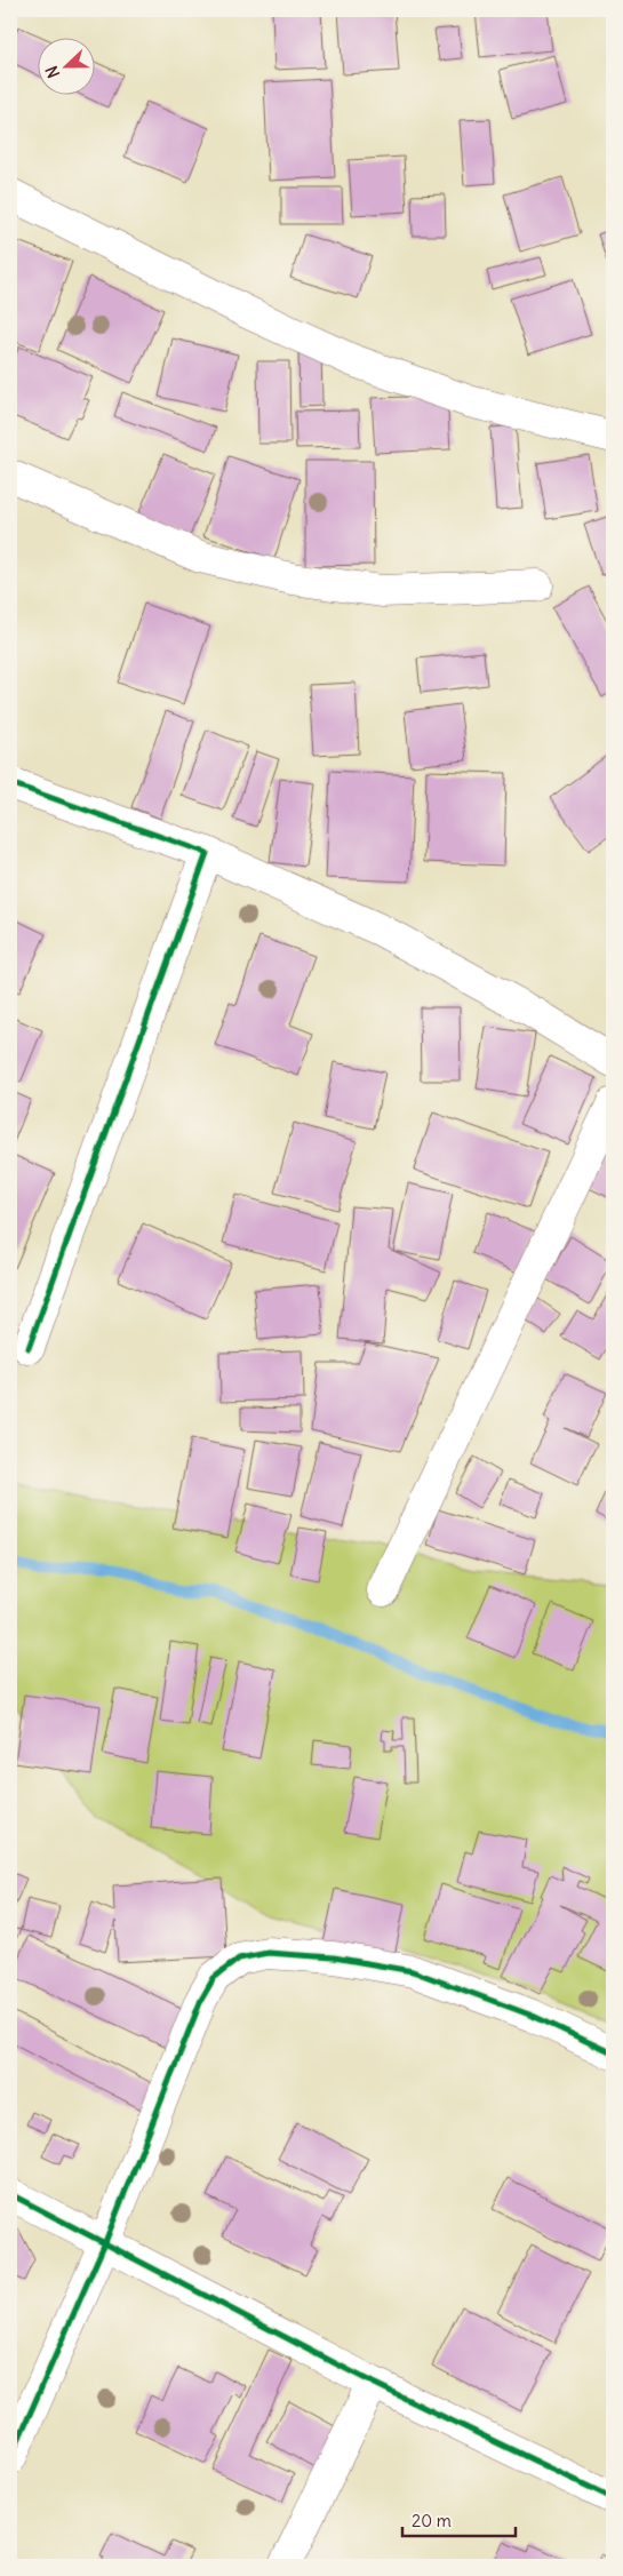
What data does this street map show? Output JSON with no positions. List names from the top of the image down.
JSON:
{
  "scale_bar": "20 m",
  "north": "left"
}
